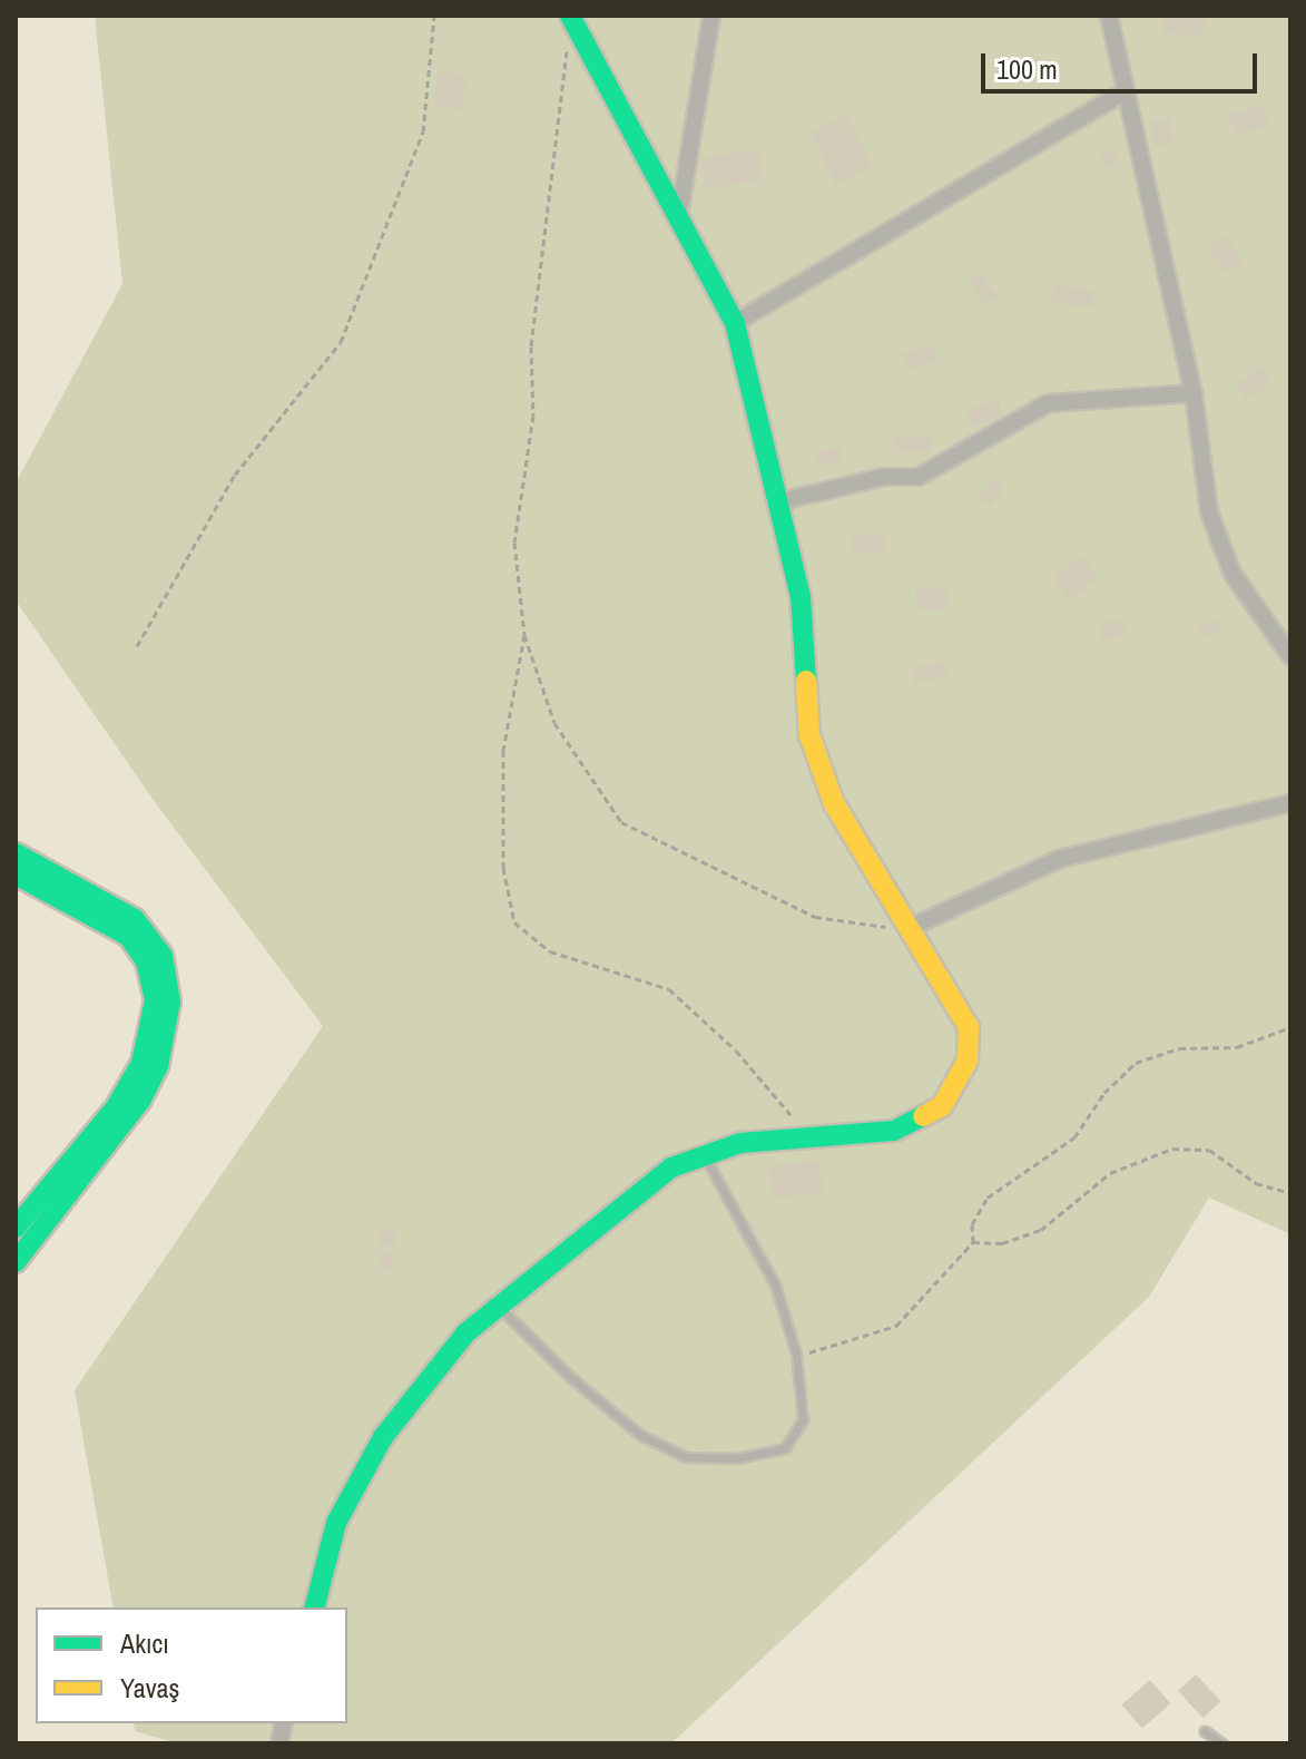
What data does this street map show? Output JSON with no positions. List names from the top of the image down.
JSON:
{
  "legend": ["Akıcı", "Yavaş"],
  "scale_bar": "100 m"
}
